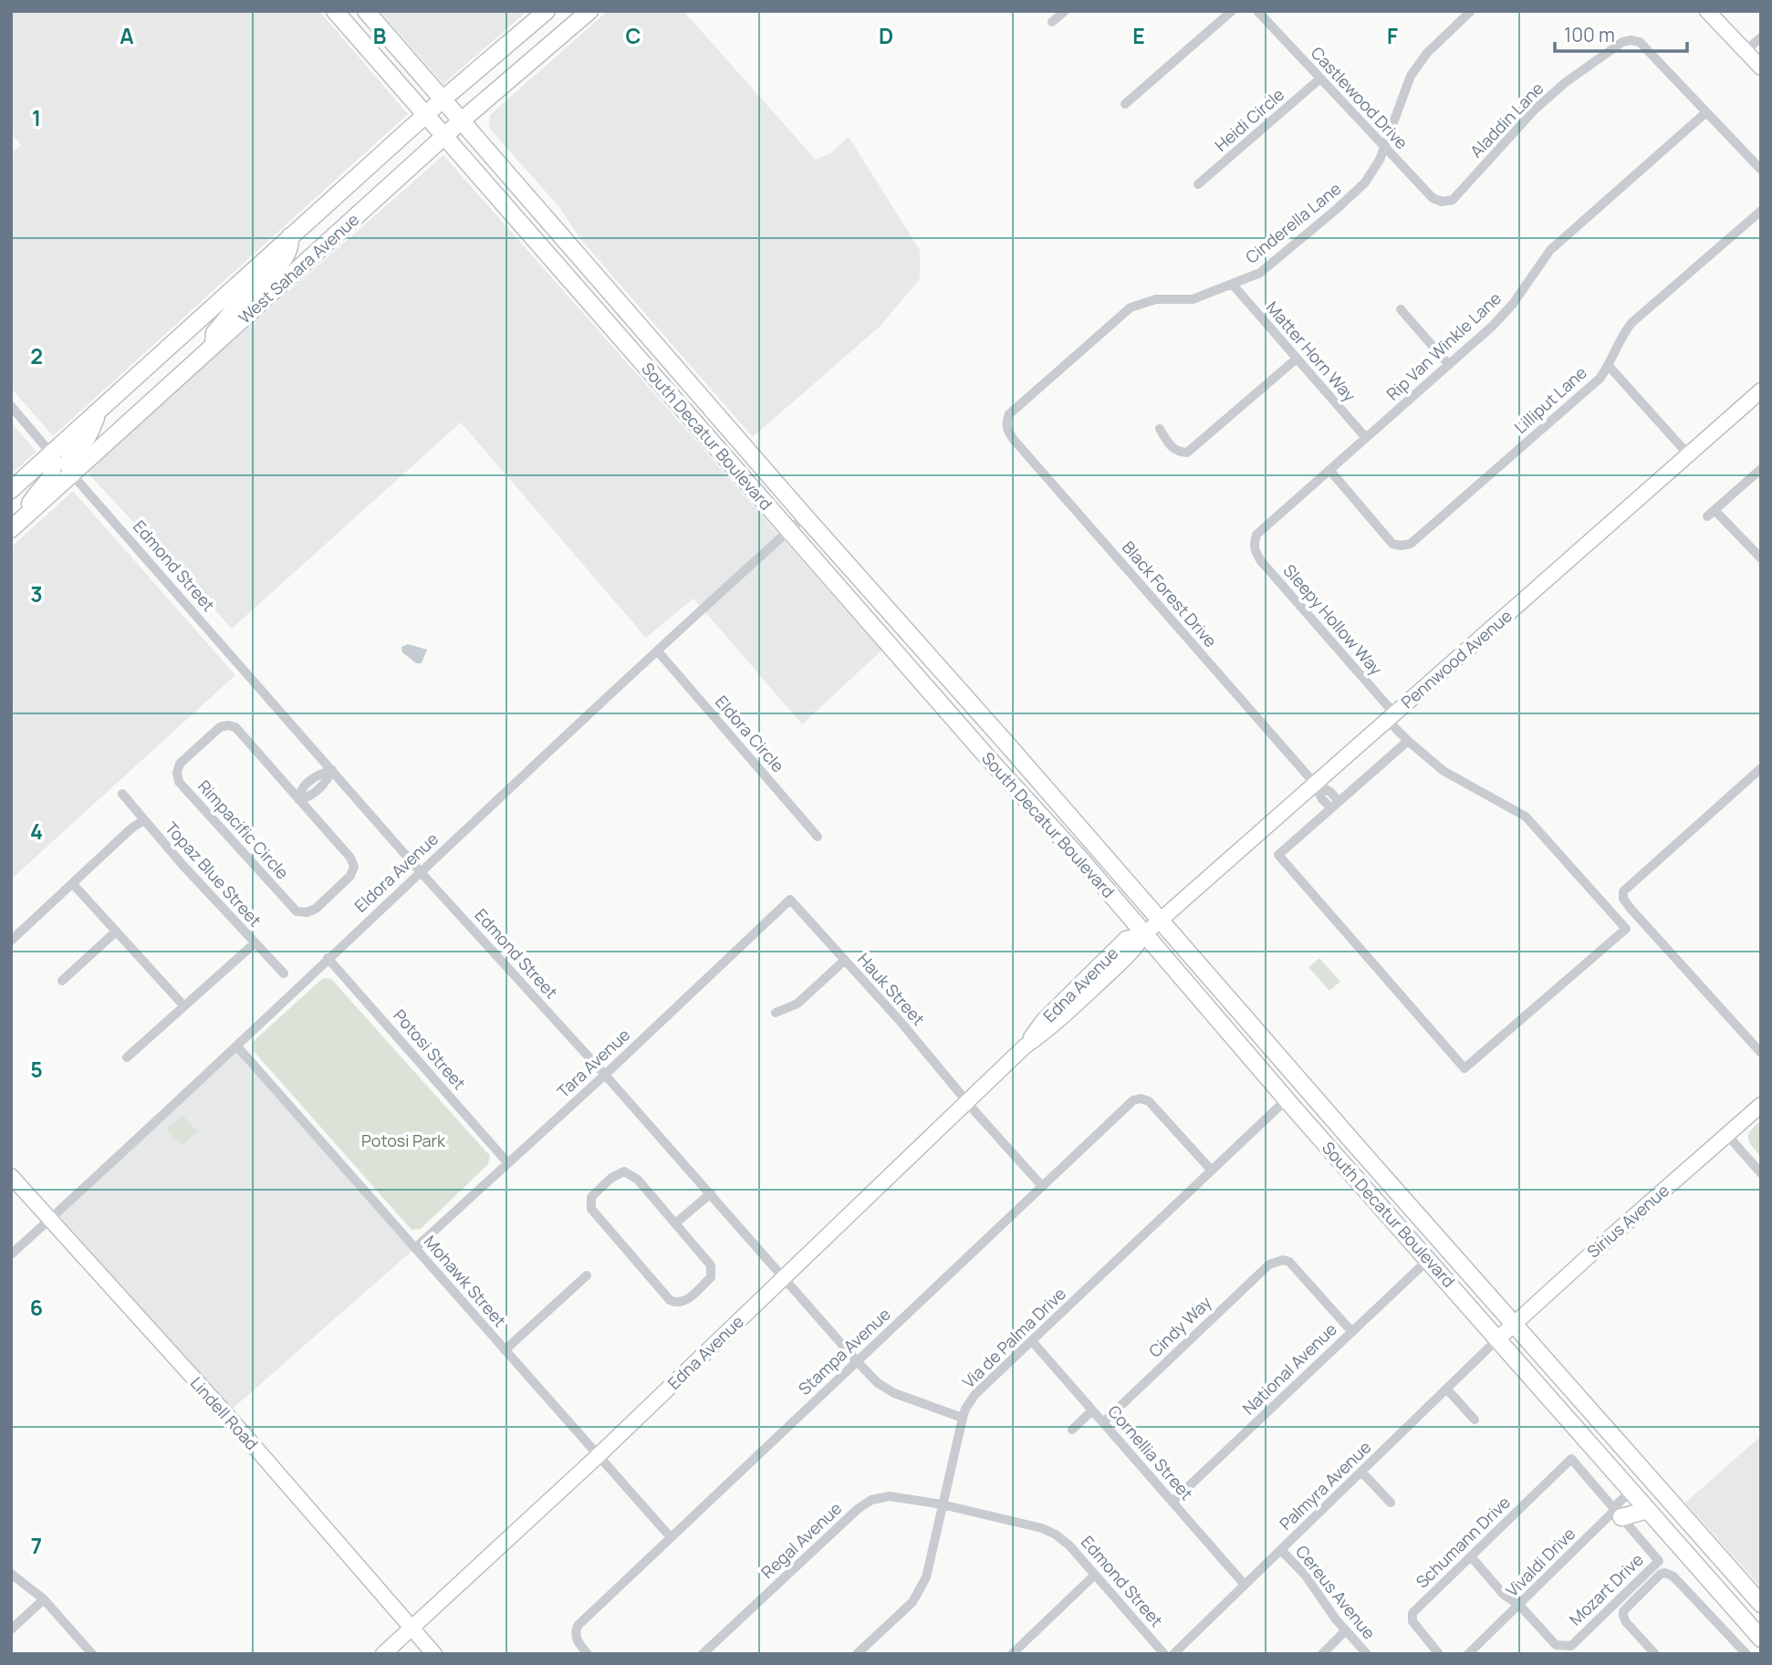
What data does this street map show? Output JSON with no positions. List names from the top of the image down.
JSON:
{
  "streets": {
    "main road": ["West Sahara Avenue", "South Decatur Boulevard"],
    "street": [
      "Castlewood Drive",
      "Heidi Circle",
      "Aladdin Lane",
      "Cinderella Lane",
      "Rip Van Winkle Lane",
      "Matter Horn Way",
      "Lilliput Lane",
      "Edmond Street",
      "Black Forest Drive",
      "Sleepy Hollow Way",
      "Pennwood Avenue",
      "Eldora Circle",
      "Rimpacific Circle",
      "Eldora Avenue",
      "Topaz Blue Street",
      "Edna Avenue",
      "Hauk Street",
      "Potosi Street",
      "Tara Avenue",
      "Sirius Avenue",
      "Mohawk Street",
      "Cindy Way",
      "Via de Palma Drive",
      "Stampa Avenue",
      "National Avenue",
      "Lindell Road",
      "Cornellia Street",
      "Palmyra Avenue",
      "Regal Avenue",
      "Schumann Drive",
      "Vivaldi Drive",
      "Mozart Drive",
      "Cereus Avenue"
    ]
  },
  "crossings": [
    ["Castlewood Drive", "Heidi Circle"],
    ["Castlewood Drive", "Aladdin Lane"],
    ["Castlewood Drive", "Cinderella Lane"],
    ["Aladdin Lane", "Rip Van Winkle Lane"],
    ["Cinderella Lane", "Matter Horn Way"],
    ["Cinderella Lane", "Black Forest Drive"],
    ["West Sahara Avenue", "South Decatur Boulevard"],
    ["West Sahara Avenue", "Edmond Street"],
    ["Rip Van Winkle Lane", "Matter Horn Way"],
    ["Rip Van Winkle Lane", "Lilliput Lane"],
    ["Rip Van Winkle Lane", "Sleepy Hollow Way"],
    ["South Decatur Boulevard", "Pennwood Avenue"],
    ["South Decatur Boulevard", "Eldora Avenue"],
    ["South Decatur Boulevard", "Edna Avenue"],
    ["South Decatur Boulevard", "Sirius Avenue"],
    ["South Decatur Boulevard", "Via de Palma Drive"],
    ["South Decatur Boulevard", "National Avenue"],
    ["South Decatur Boulevard", "Palmyra Avenue"],
    ["South Decatur Boulevard", "Vivaldi Drive"],
    ["Edmond Street", "Eldora Avenue"],
    ["Edmond Street", "Edna Avenue"],
    ["Edmond Street", "Tara Avenue"],
    ["Edmond Street", "Via de Palma Drive"],
    ["Edmond Street", "Stampa Avenue"],
    ["Edmond Street", "Regal Avenue"],
    ["Black Forest Drive", "Sleepy Hollow Way"],
    ["Black Forest Drive", "Pennwood Avenue"],
    ["Sleepy Hollow Way", "Pennwood Avenue"],
    ["Pennwood Avenue", "Edna Avenue"],
    ["Eldora Circle", "Eldora Avenue"],
    ["Eldora Avenue", "Potosi Street"],
    ["Eldora Avenue", "Mohawk Street"],
    ["Eldora Avenue", "Lindell Road"],
    ["Edna Avenue", "Hauk Street"],
    ["Edna Avenue", "Mohawk Street"],
    ["Edna Avenue", "Lindell Road"],
    ["Hauk Street", "Tara Avenue"],
    ["Hauk Street", "Stampa Avenue"],
    ["Potosi Street", "Tara Avenue"],
    ["Tara Avenue", "Mohawk Street"],
    ["Sirius Avenue", "Palmyra Avenue"],
    ["Mohawk Street", "Stampa Avenue"],
    ["Cindy Way", "National Avenue"],
    ["Cindy Way", "Cornellia Street"],
    ["Via de Palma Drive", "Stampa Avenue"],
    ["Via de Palma Drive", "Cornellia Street"],
    ["Via de Palma Drive", "Regal Avenue"],
    ["National Avenue", "Cornellia Street"],
    ["Cornellia Street", "Palmyra Avenue"],
    ["Palmyra Avenue", "Cereus Avenue"],
    ["Schumann Drive", "Vivaldi Drive"],
    ["Schumann Drive", "Mozart Drive"],
    ["Vivaldi Drive", "Mozart Drive"]
  ],
  "parks": ["Potosi Park"],
  "scale_bar": "100 m",
  "grid": {
    "columns": [
      "A",
      "B",
      "C",
      "D",
      "E",
      "F"
    ],
    "rows": [
      "1",
      "2",
      "3",
      "4",
      "5",
      "6",
      "7"
    ]
  }
}
